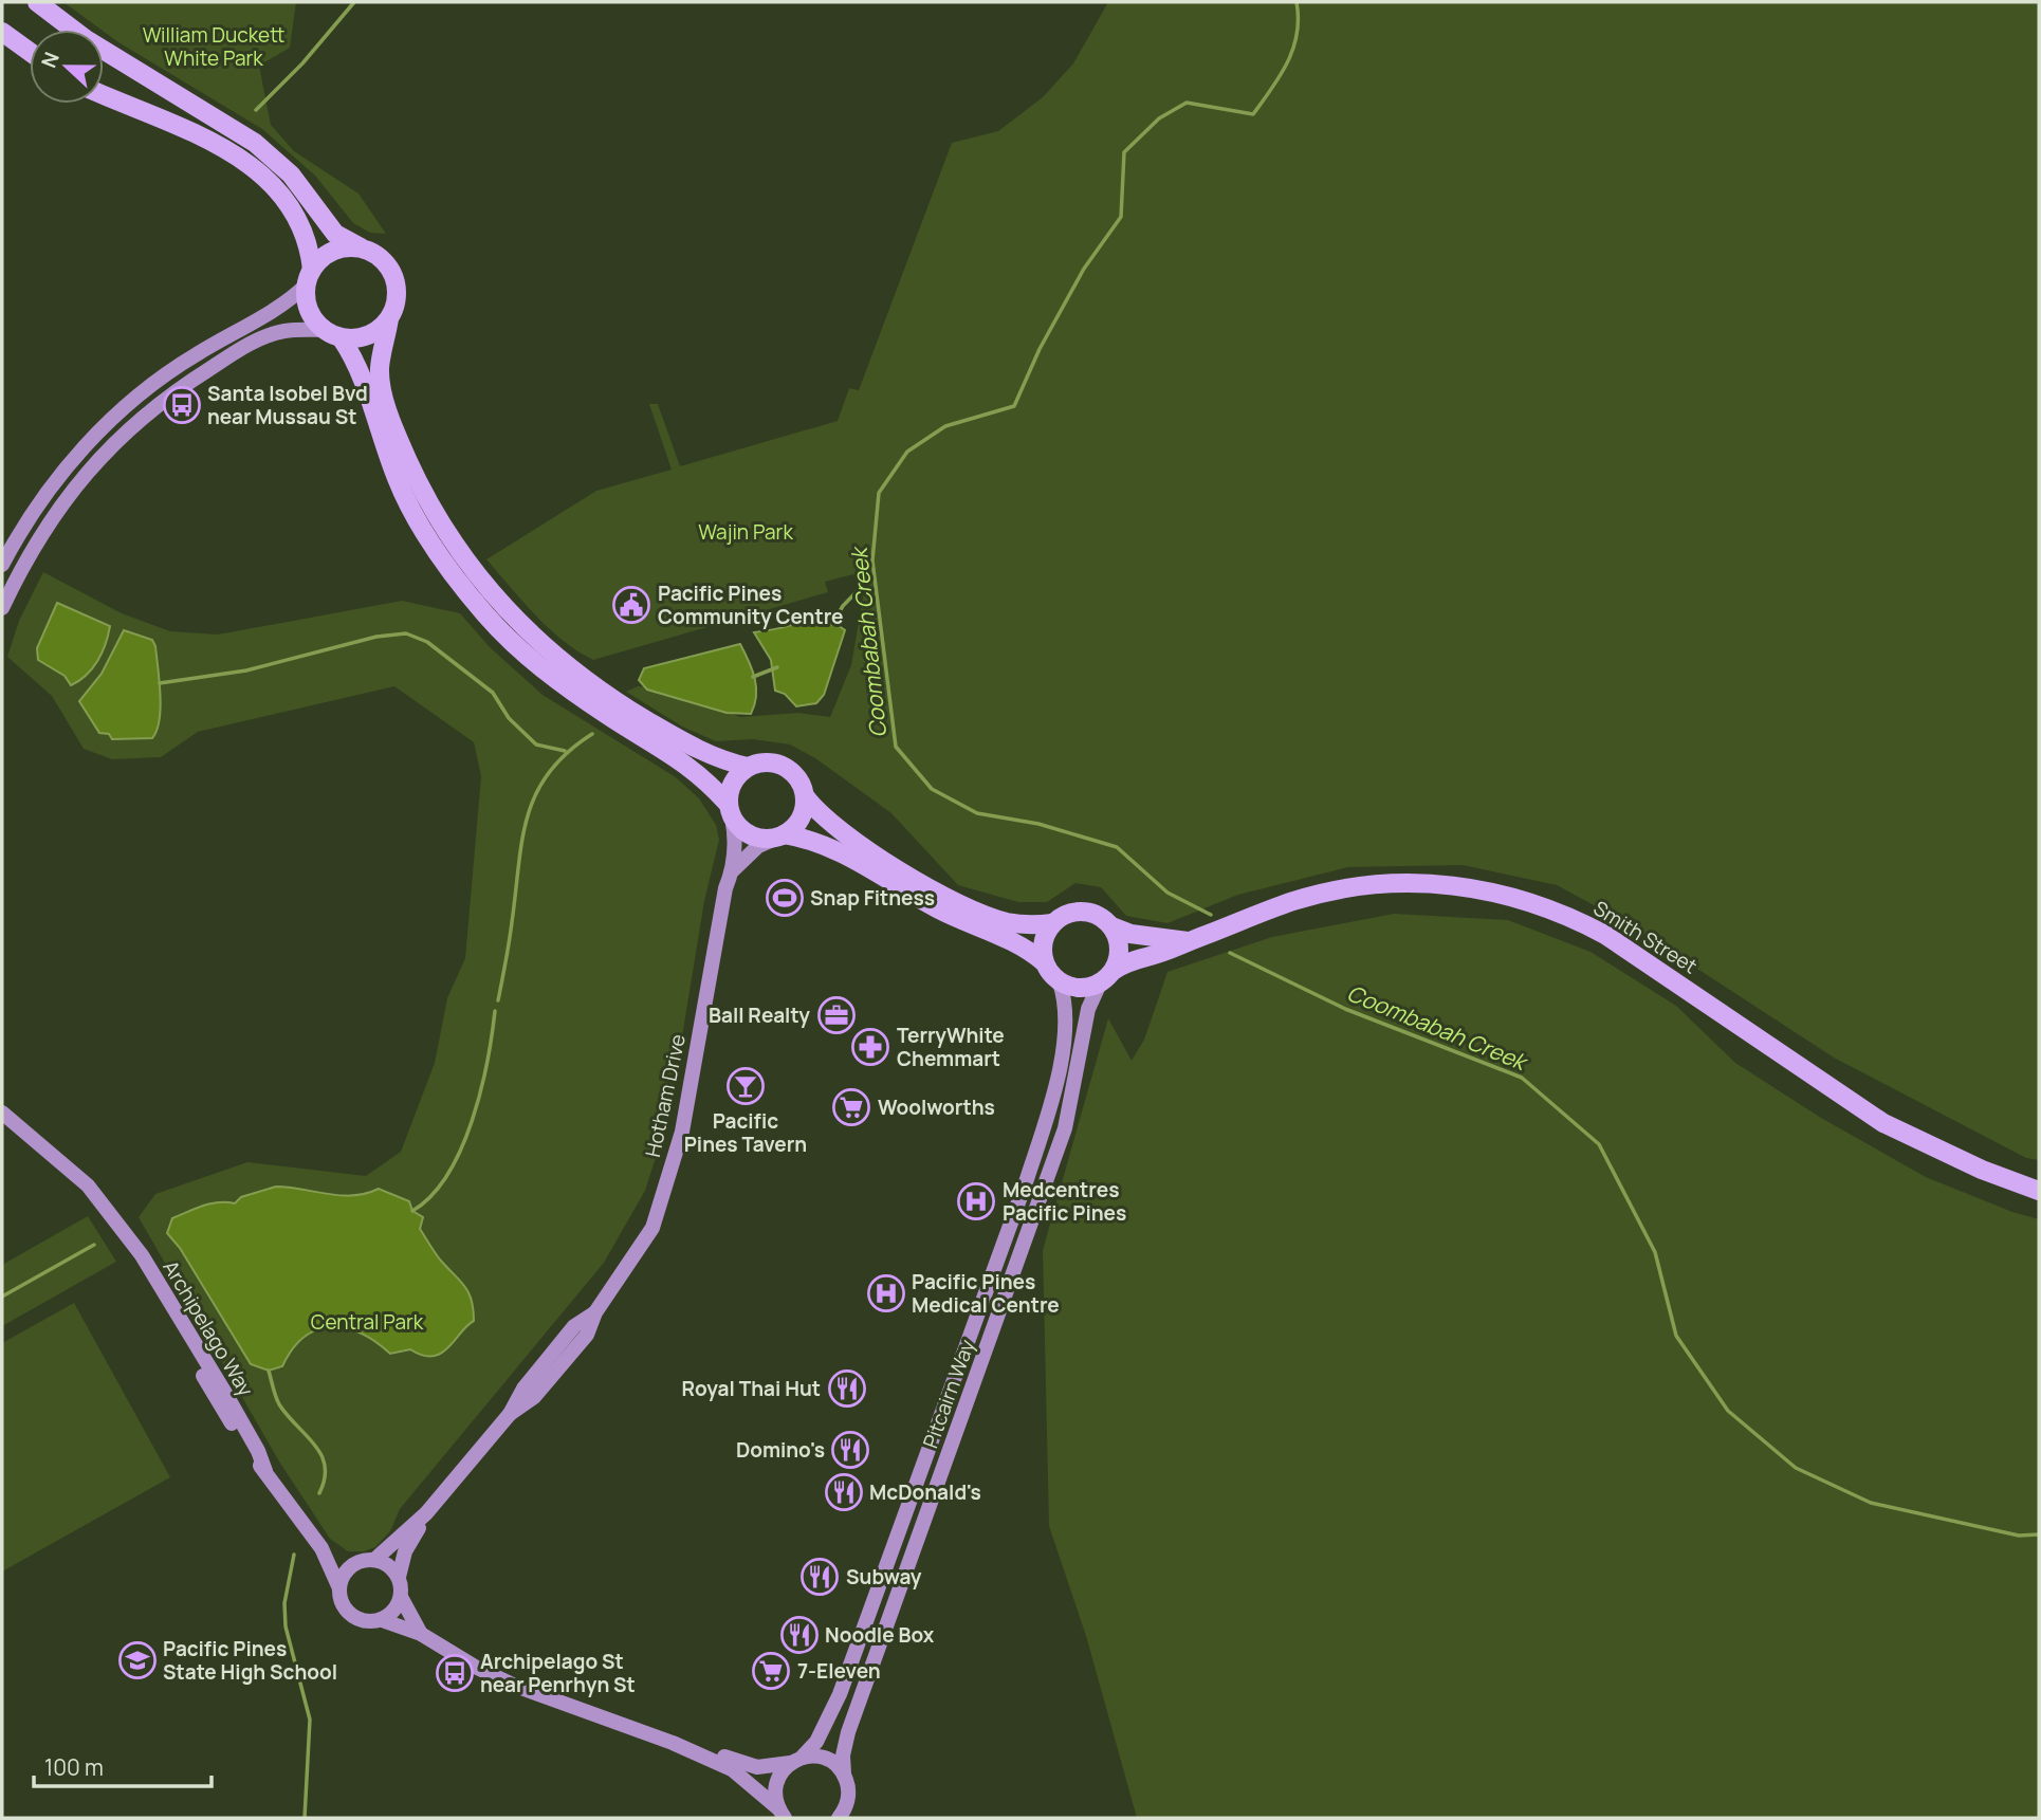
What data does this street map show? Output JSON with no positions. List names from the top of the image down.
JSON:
{
  "streets": {
    "main road": ["Smith Street"],
    "street": ["Hotham Drive", "Archipelago Way", "Pitcairn Way"]
  },
  "crossings": [
    ["Smith Street", "Pitcairn Way"],
    ["Hotham Drive", "Archipelago Way"]
  ],
  "water": ["Coombabah Creek"],
  "parks": ["William Duckett White Park", "Wajin Park", "Central Park"],
  "places": {
    "bus stop": ["Santa Isobel Bvd near Mussau St", "Archipelago St near Penrhyn St"],
    "public building": ["Pacific Pines Community Centre"],
    "sports": ["Snap Fitness"],
    "office": ["Ball Realty"],
    "pharmacy": ["TerryWhite Chemmart"],
    "bar": ["Pacific Pines Tavern"],
    "supermarket": ["Woolworths", "7-Eleven"],
    "hospital": ["Medcentres Pacific Pines", "Pacific Pines Medical Centre"],
    "restaurant": [
      "Royal Thai Hut",
      "Domino's",
      "McDonald's",
      "Subway",
      "Noodle Box"
    ],
    "school or university": ["Pacific Pines State High School"]
  },
  "scale_bar": "100 m",
  "north": "left"
}
